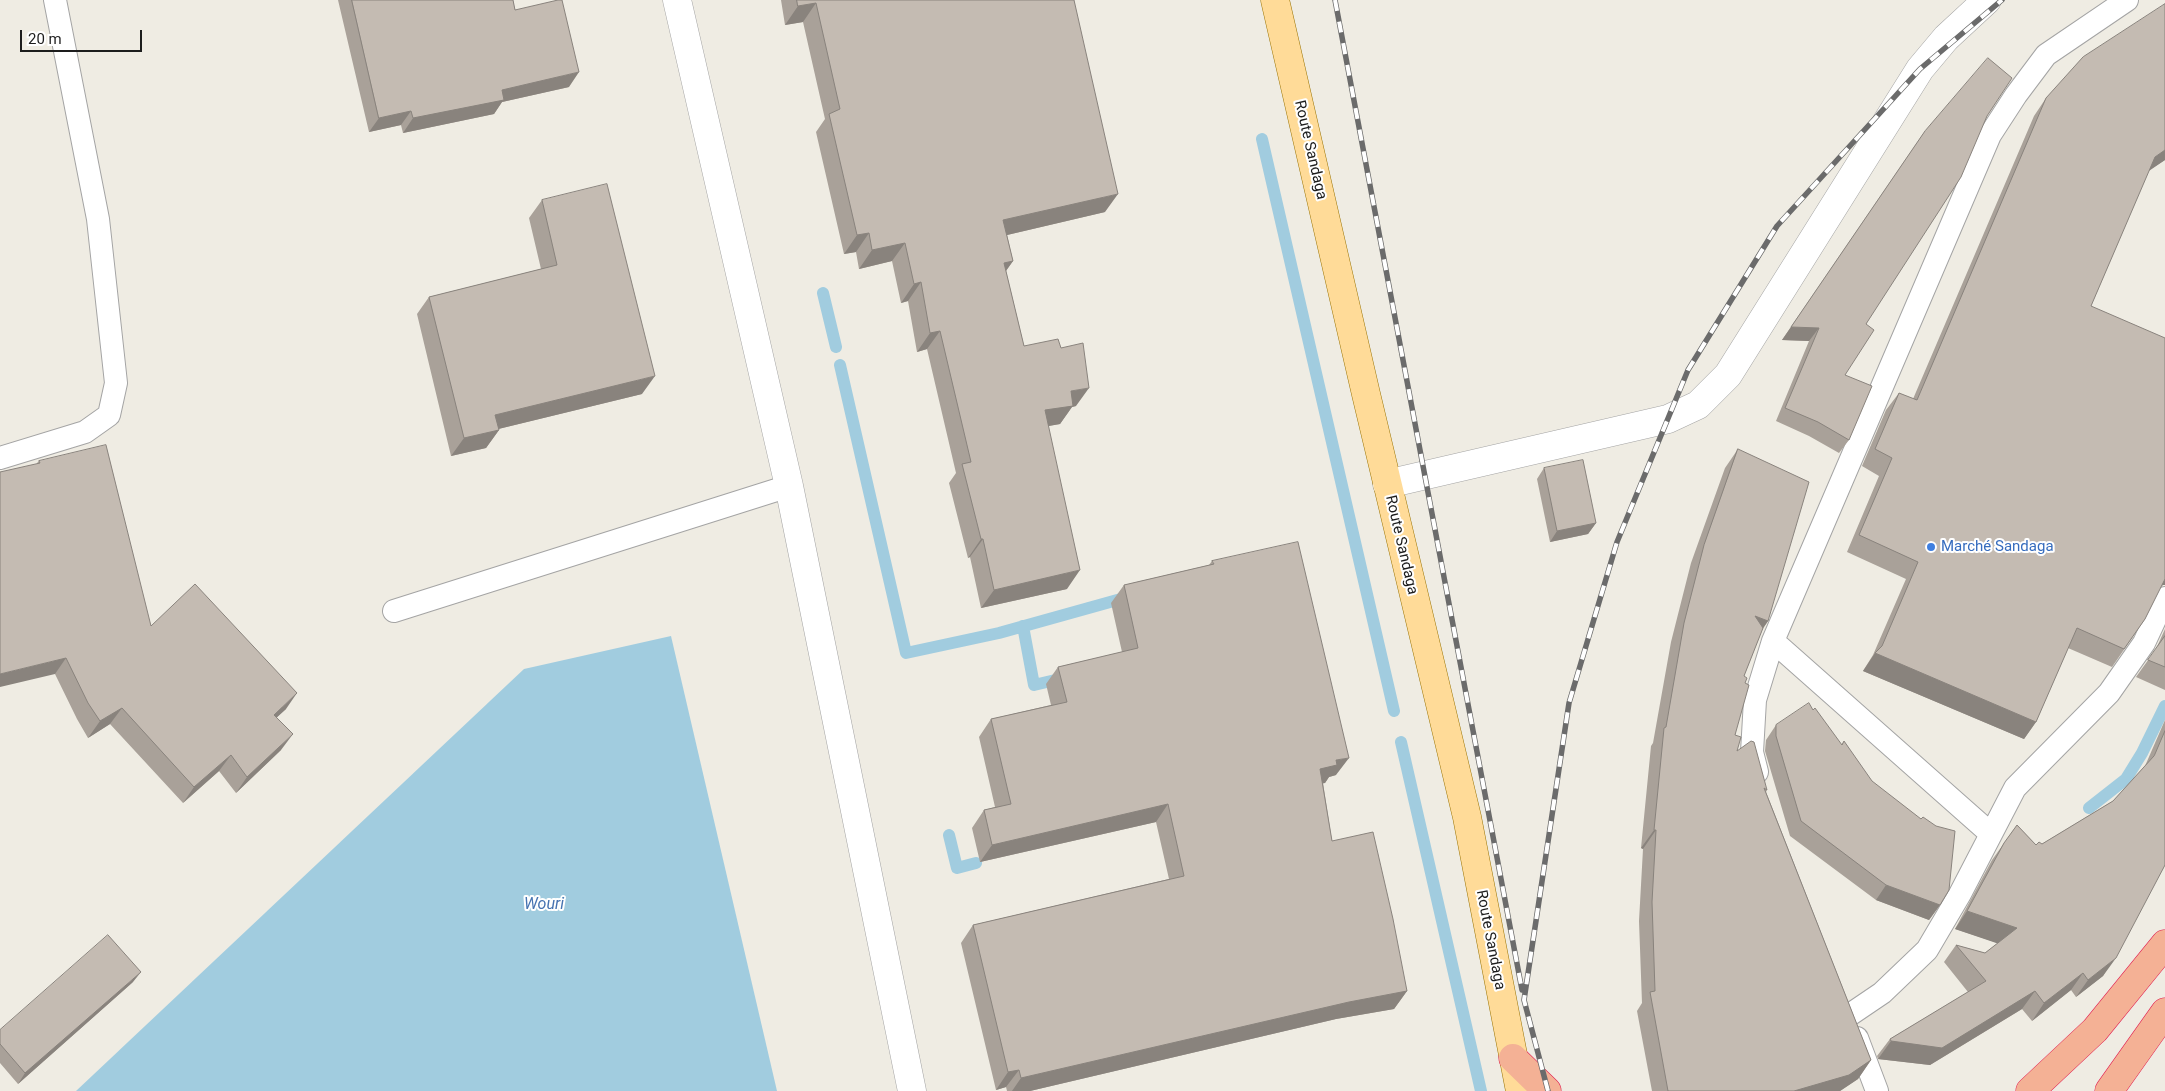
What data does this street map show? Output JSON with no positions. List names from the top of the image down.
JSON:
{
  "streets": {
    "main road": ["Route Sandaga"]
  },
  "water": ["Wouri"],
  "places": ["Marché Sandaga"],
  "scale_bar": "20 m"
}
